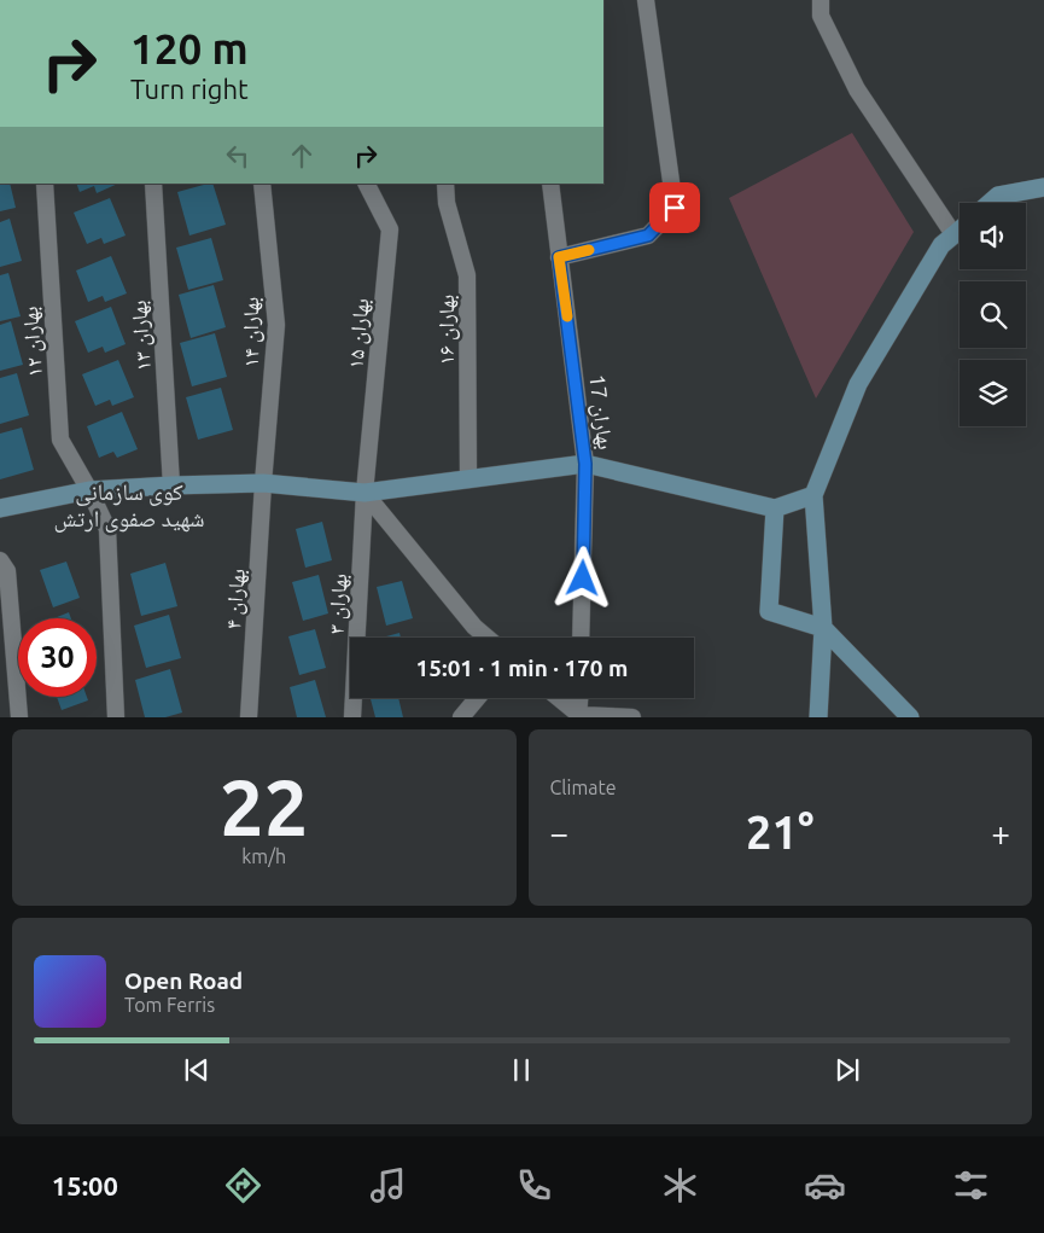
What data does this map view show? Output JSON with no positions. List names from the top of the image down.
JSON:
{
  "streets": {
    "street": [
      "بهاران ۱۶",
      "بهاران ۱۴",
      "بهاران ۱۵",
      "بهاران ۱۳",
      "بهاران ۱۲",
      "بهاران 17",
      "بهاران ۴",
      "بهاران ۳"
    ]
  },
  "crossings": [
    ["بهاران ۱۴", "بهاران ۴"],
    ["بهاران ۱۵", "بهاران ۳"]
  ],
  "districts": ["کوی سازمانی شهید صفوی ارتش"],
  "page": {
    "turn": ["120 m", "Turn right"],
    "limit": "30",
    "trip": "15:01 · 1 min · 170 m",
    "tile": [
      ["22", "km/h"],
      "Climate"
    ],
    "heat": ["−", "21°", "+"],
    "song": ["Open Road", "Tom Ferris"],
    "tabs": "15:00"
  }
}
